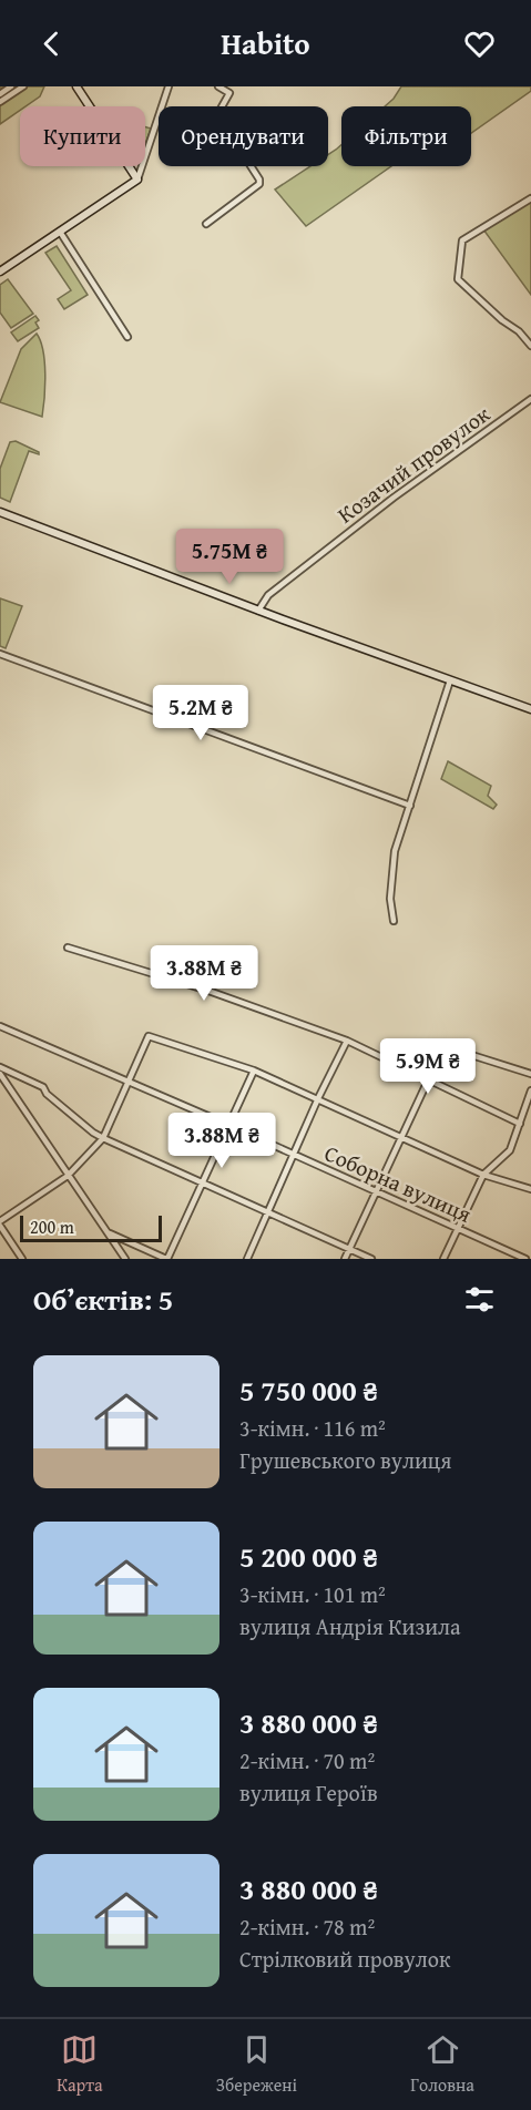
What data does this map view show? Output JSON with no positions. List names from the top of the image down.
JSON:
{
  "streets": {
    "street": ["Козачий провулок", "Соборна вулиця"]
  },
  "scale_bar": "200 m",
  "page": {
    "header": "Habito",
    "chip": ["Купити", "Орендувати", "Фільтри"],
    "price": [
      "5.75M ₴",
      "5.2M ₴",
      "3.88M ₴",
      "5.9M ₴",
      "3.88M ₴"
    ],
    "scale": "200 m",
    "heading": "Об’єктів: 5",
    "list": [
      {
        "name": "5 750 000 ₴",
        "note": "3-кімн. · 116 m² · Грушевського вулиця"
      },
      {
        "name": "5 200 000 ₴",
        "note": "3-кімн. · 101 m² · вулиця Андрія Кизила"
      },
      {
        "name": "3 880 000 ₴",
        "note": "2-кімн. · 70 m² · вулиця Героїв"
      },
      {
        "name": "3 880 000 ₴",
        "note": "2-кімн. · 78 m² · Стрілковий провулок"
      }
    ],
    "tabs": ["Карта", "Збережені", "Головна"]
  }
}
